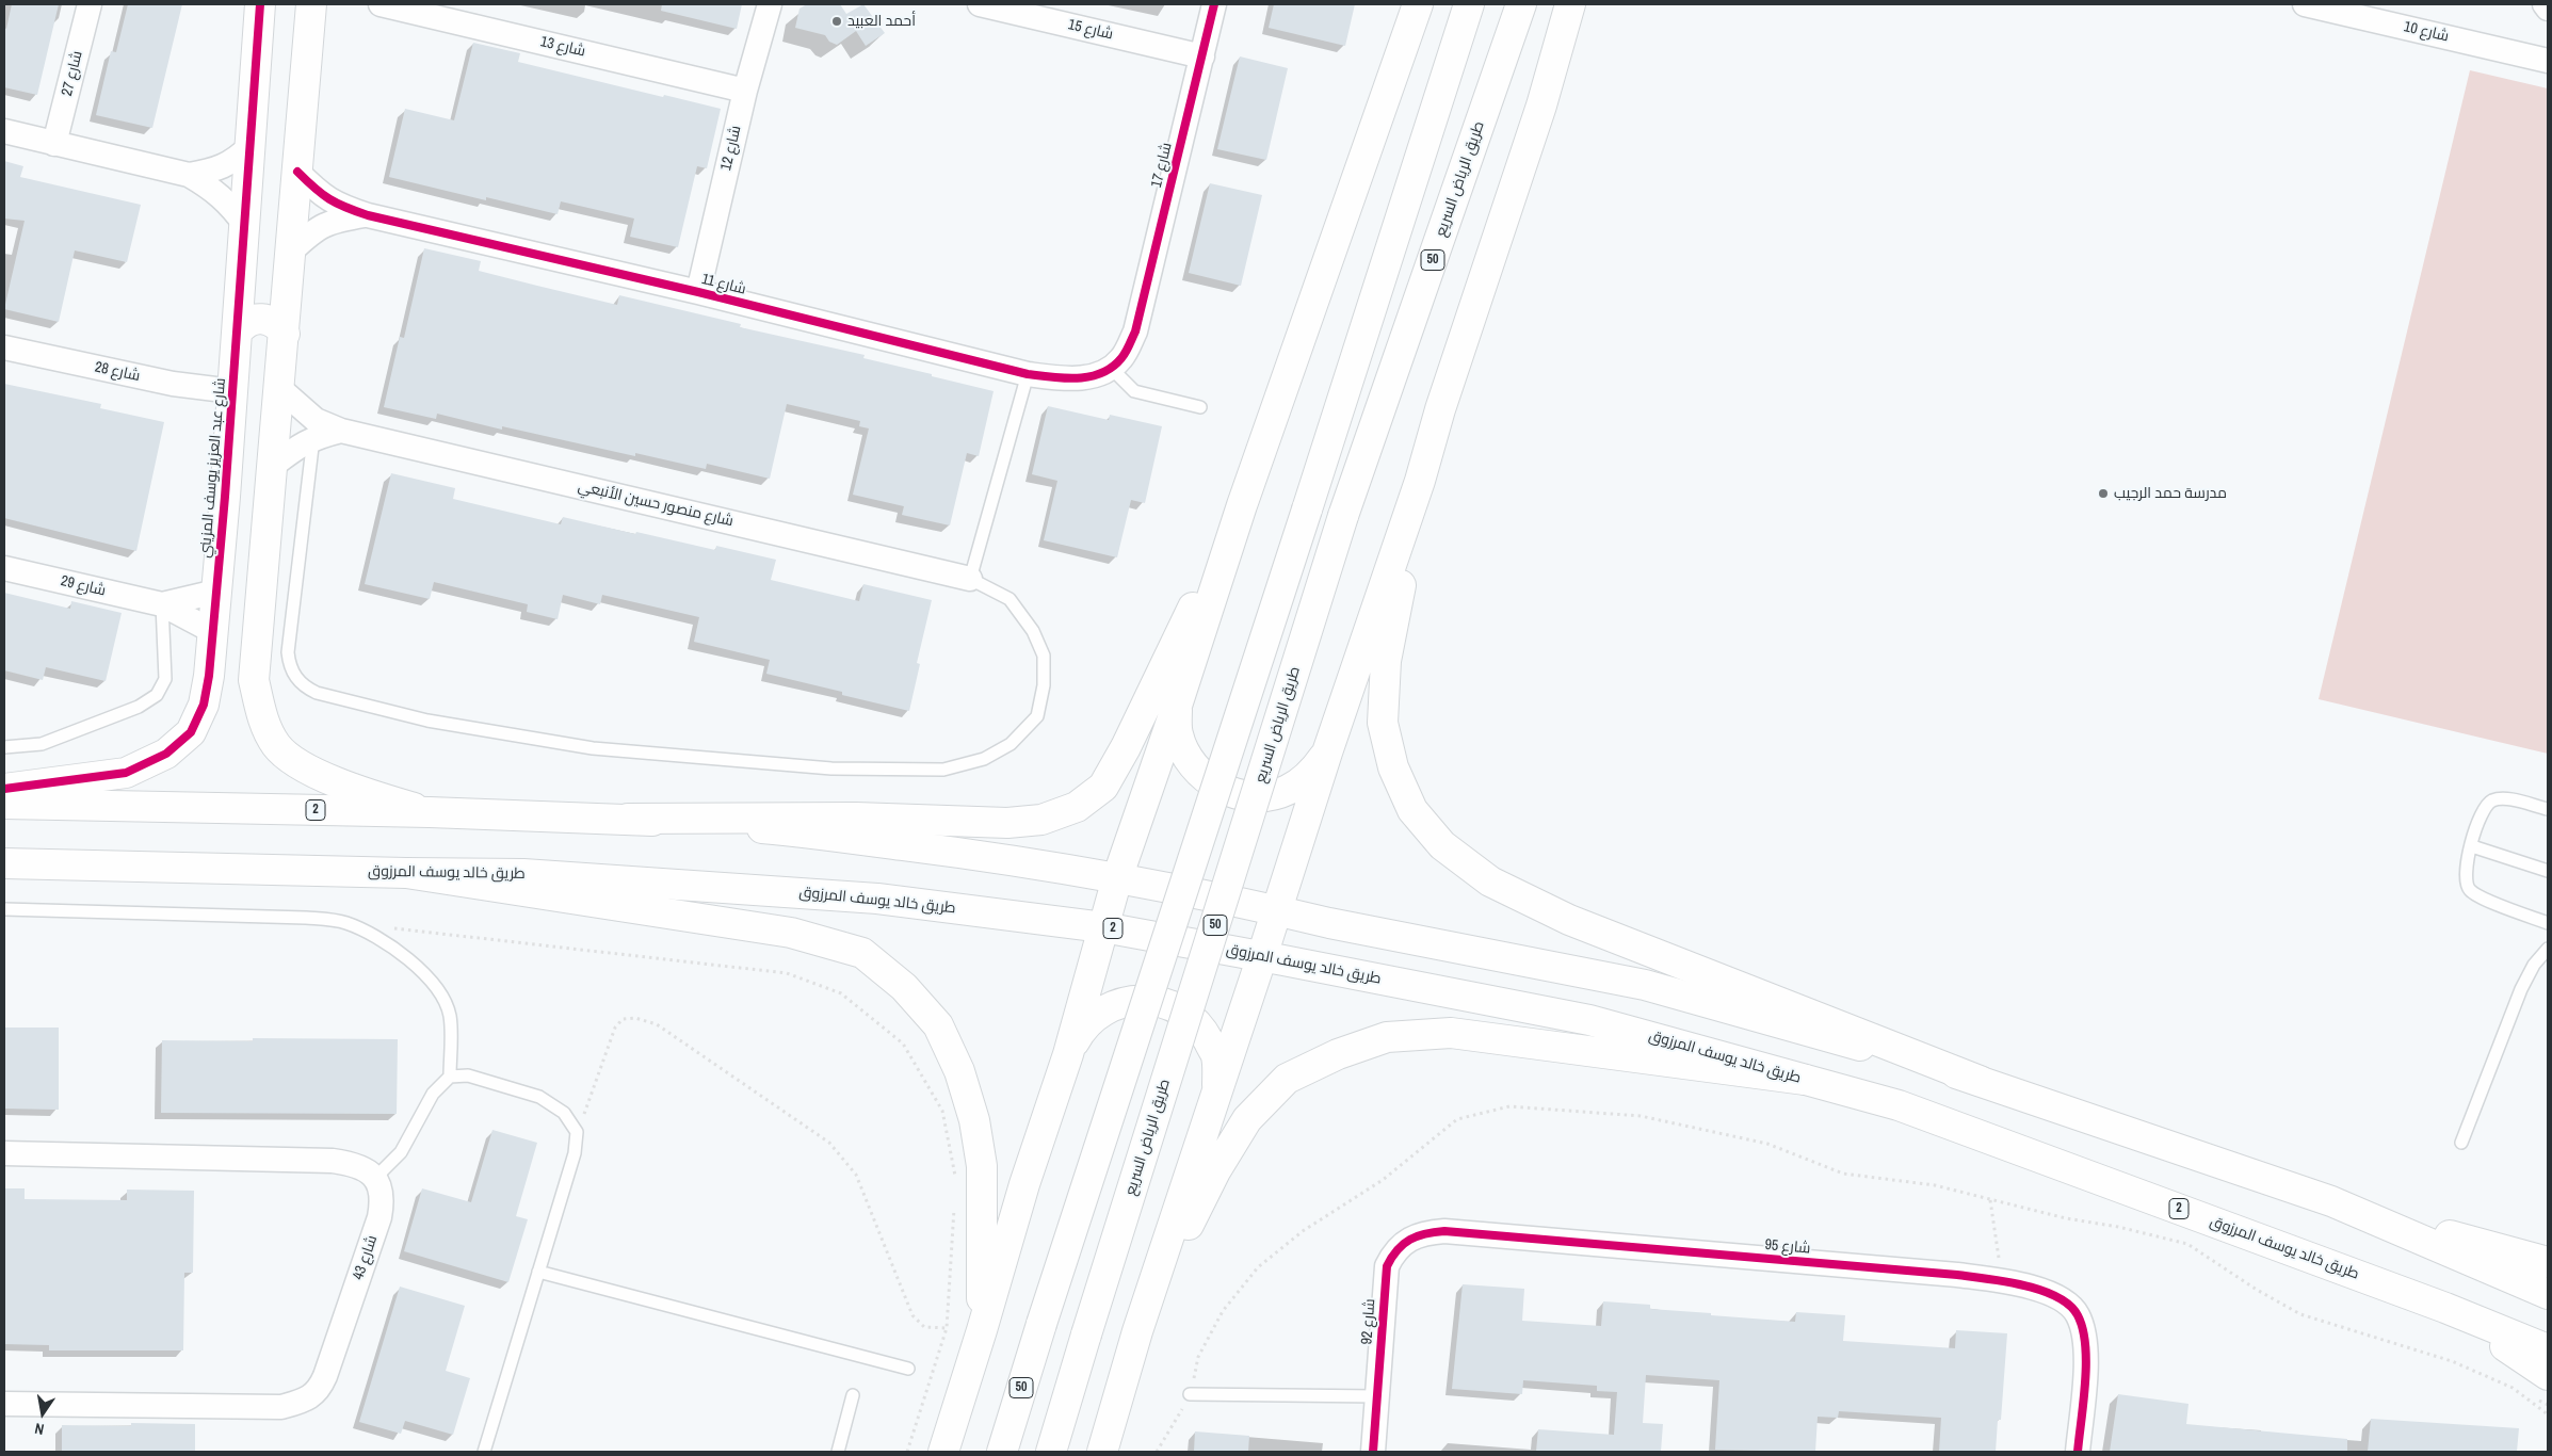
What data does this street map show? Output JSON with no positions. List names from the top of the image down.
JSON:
{
  "streets": {
    "main road": [
      "طريق الرياض السريع",
      "50",
      "شارع عبد العزيز يوسف المزيني",
      "2",
      "طريق خالد يوسف المرزوق"
    ],
    "street": [
      "شارع 15",
      "شارع 10",
      "شارع 13",
      "شارع 27",
      "شارع 12",
      "شارع 17",
      "شارع 11",
      "شارع 28",
      "شارع منصور حسين الأنبعي",
      "شارع 29",
      "شارع 95",
      "شارع 43",
      "شارع 92"
    ]
  },
  "crossings": [
    ["شارع 15", "شارع 17"],
    ["شارع 13", "شارع 12"],
    ["شارع 12", "شارع 11"],
    ["شارع 17", "شارع 11"],
    ["شارع 28", "شارع عبد العزيز يوسف المزيني"],
    ["شارع عبد العزيز يوسف المزيني", "شارع 29"],
    ["شارع 95", "شارع 92"]
  ],
  "places": ["أحمد العبيد", "مدرسة حمد الرجيب"],
  "north": "bottom"
}
